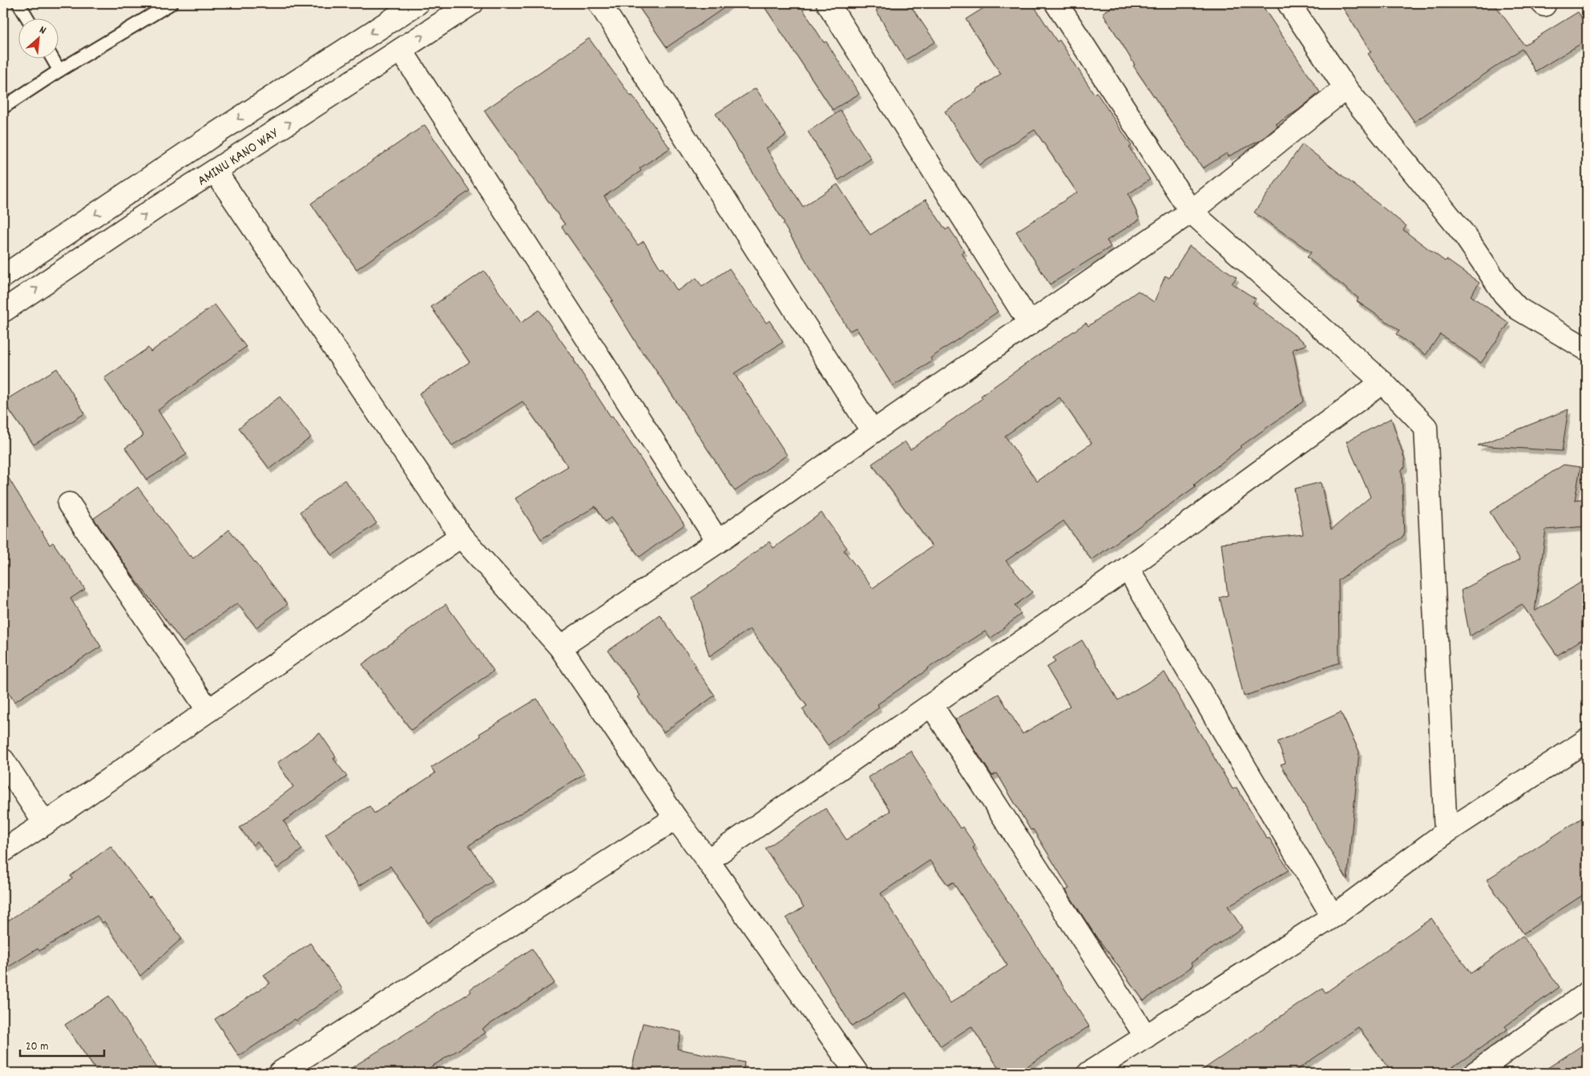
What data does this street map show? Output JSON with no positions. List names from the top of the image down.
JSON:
{
  "streets": {
    "street": ["AMINU KANO WAY"]
  },
  "scale_bar": "20 m",
  "north": "top right"
}
